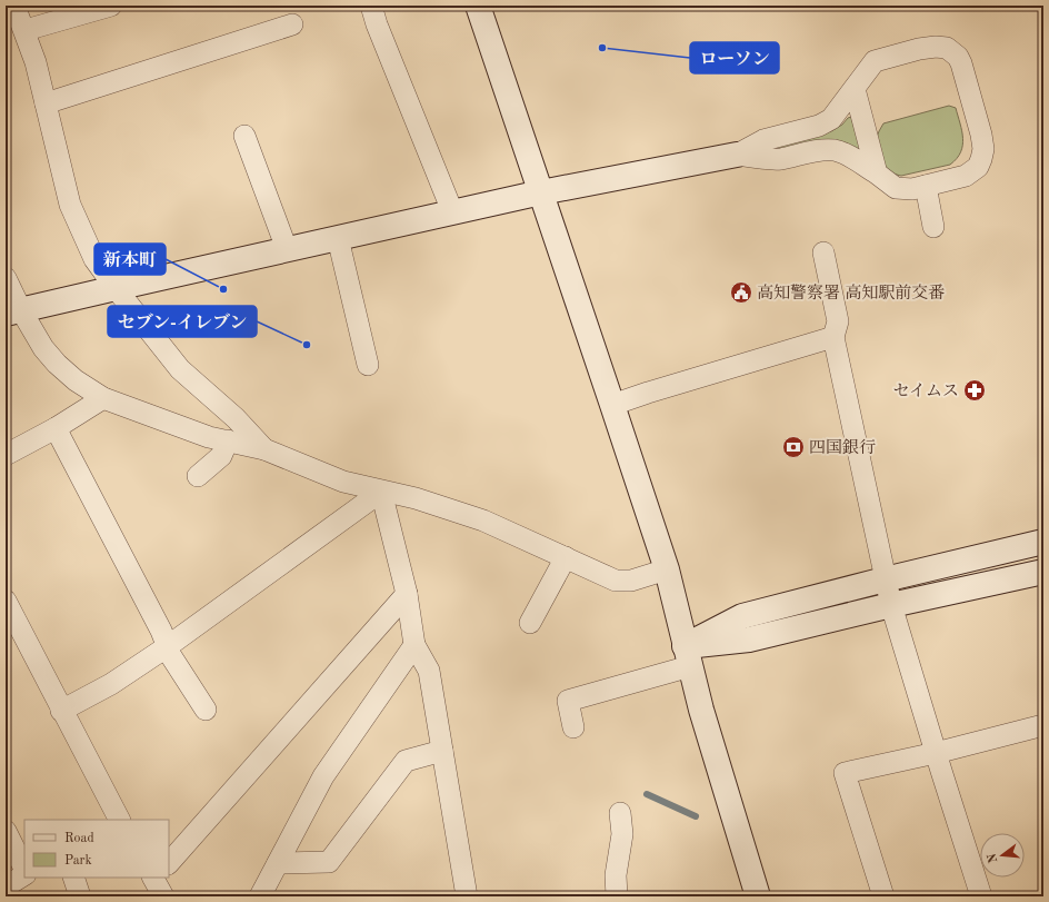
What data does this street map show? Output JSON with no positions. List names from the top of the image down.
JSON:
{
  "places": {
    "other": ["ローソン", "新本町", "セブン-イレブン"],
    "public building": ["高知警察署 高知駅前交番"],
    "pharmacy": ["セイムス"],
    "bank": ["四国銀行"]
  },
  "legend": ["Road", "Park"],
  "north": "left"
}
